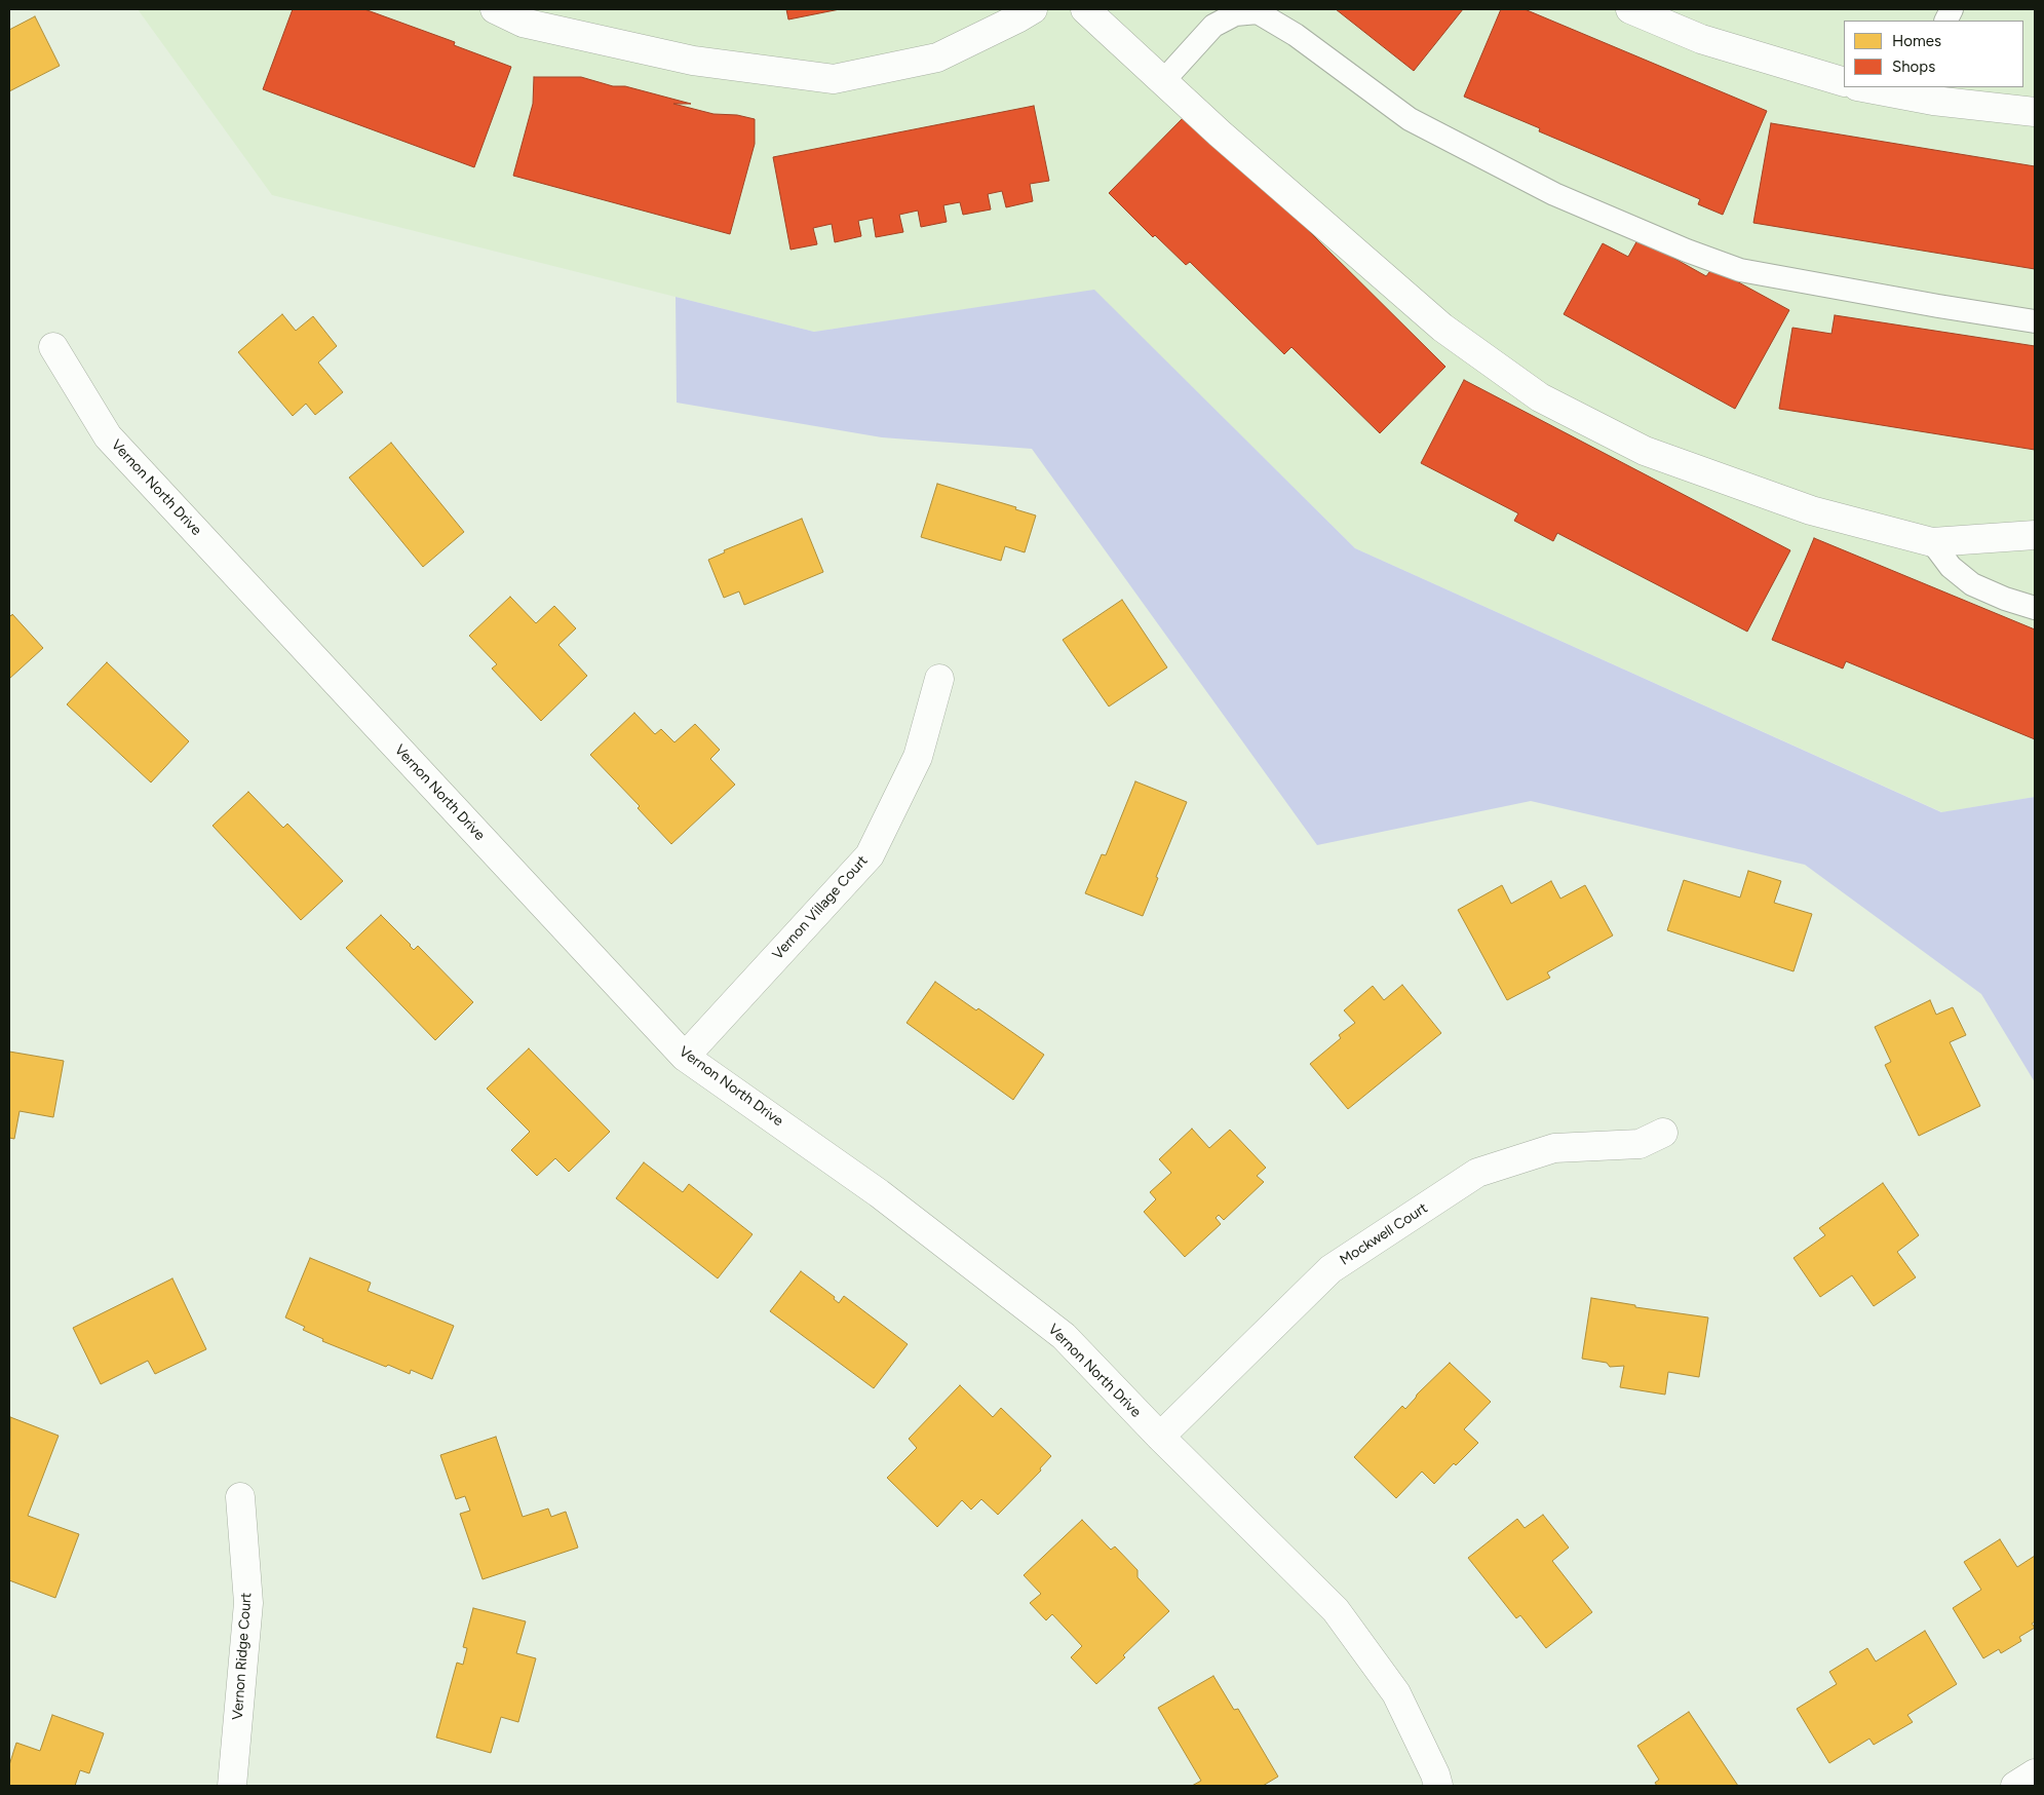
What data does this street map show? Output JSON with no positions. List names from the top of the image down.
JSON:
{
  "streets": {
    "street": [
      "Vernon North Drive",
      "Vernon Village Court",
      "Mockwell Court",
      "Vernon Ridge Court"
    ]
  },
  "crossings": [
    ["Vernon North Drive", "Vernon Village Court"],
    ["Vernon North Drive", "Mockwell Court"]
  ],
  "legend": ["Homes", "Shops"]
}
